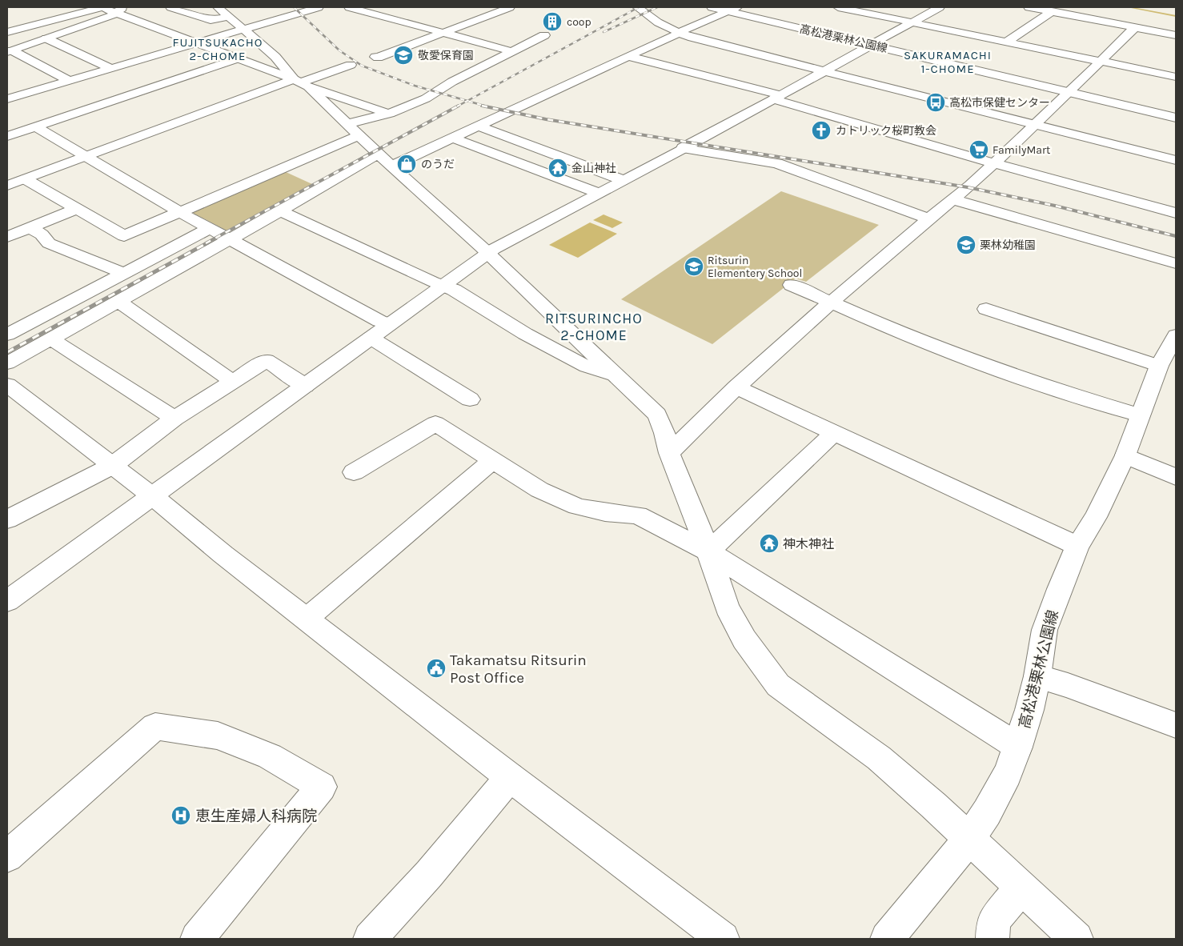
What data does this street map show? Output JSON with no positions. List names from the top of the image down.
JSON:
{
  "streets": {
    "street": ["高松港栗林公園線"]
  },
  "districts": ["FUJITSUKACHO 2-CHOME", "SAKURAMACHI 1-CHOME", "RITSURINCHO 2-CHOME"],
  "places": {
    "building": ["coop"],
    "school or university": ["敬愛保育園", "栗林幼稚園", "Ritsurin Elementery School"],
    "bus stop": ["高松市保健センター"],
    "church": ["カトリック桜町教会"],
    "supermarket": ["FamilyMart"],
    "shop": ["のうだ"],
    "temple": ["金山神社", "神木神社"],
    "public building": ["Takamatsu Ritsurin Post Office"],
    "hospital": ["恵生産婦人科病院"]
  }
}
